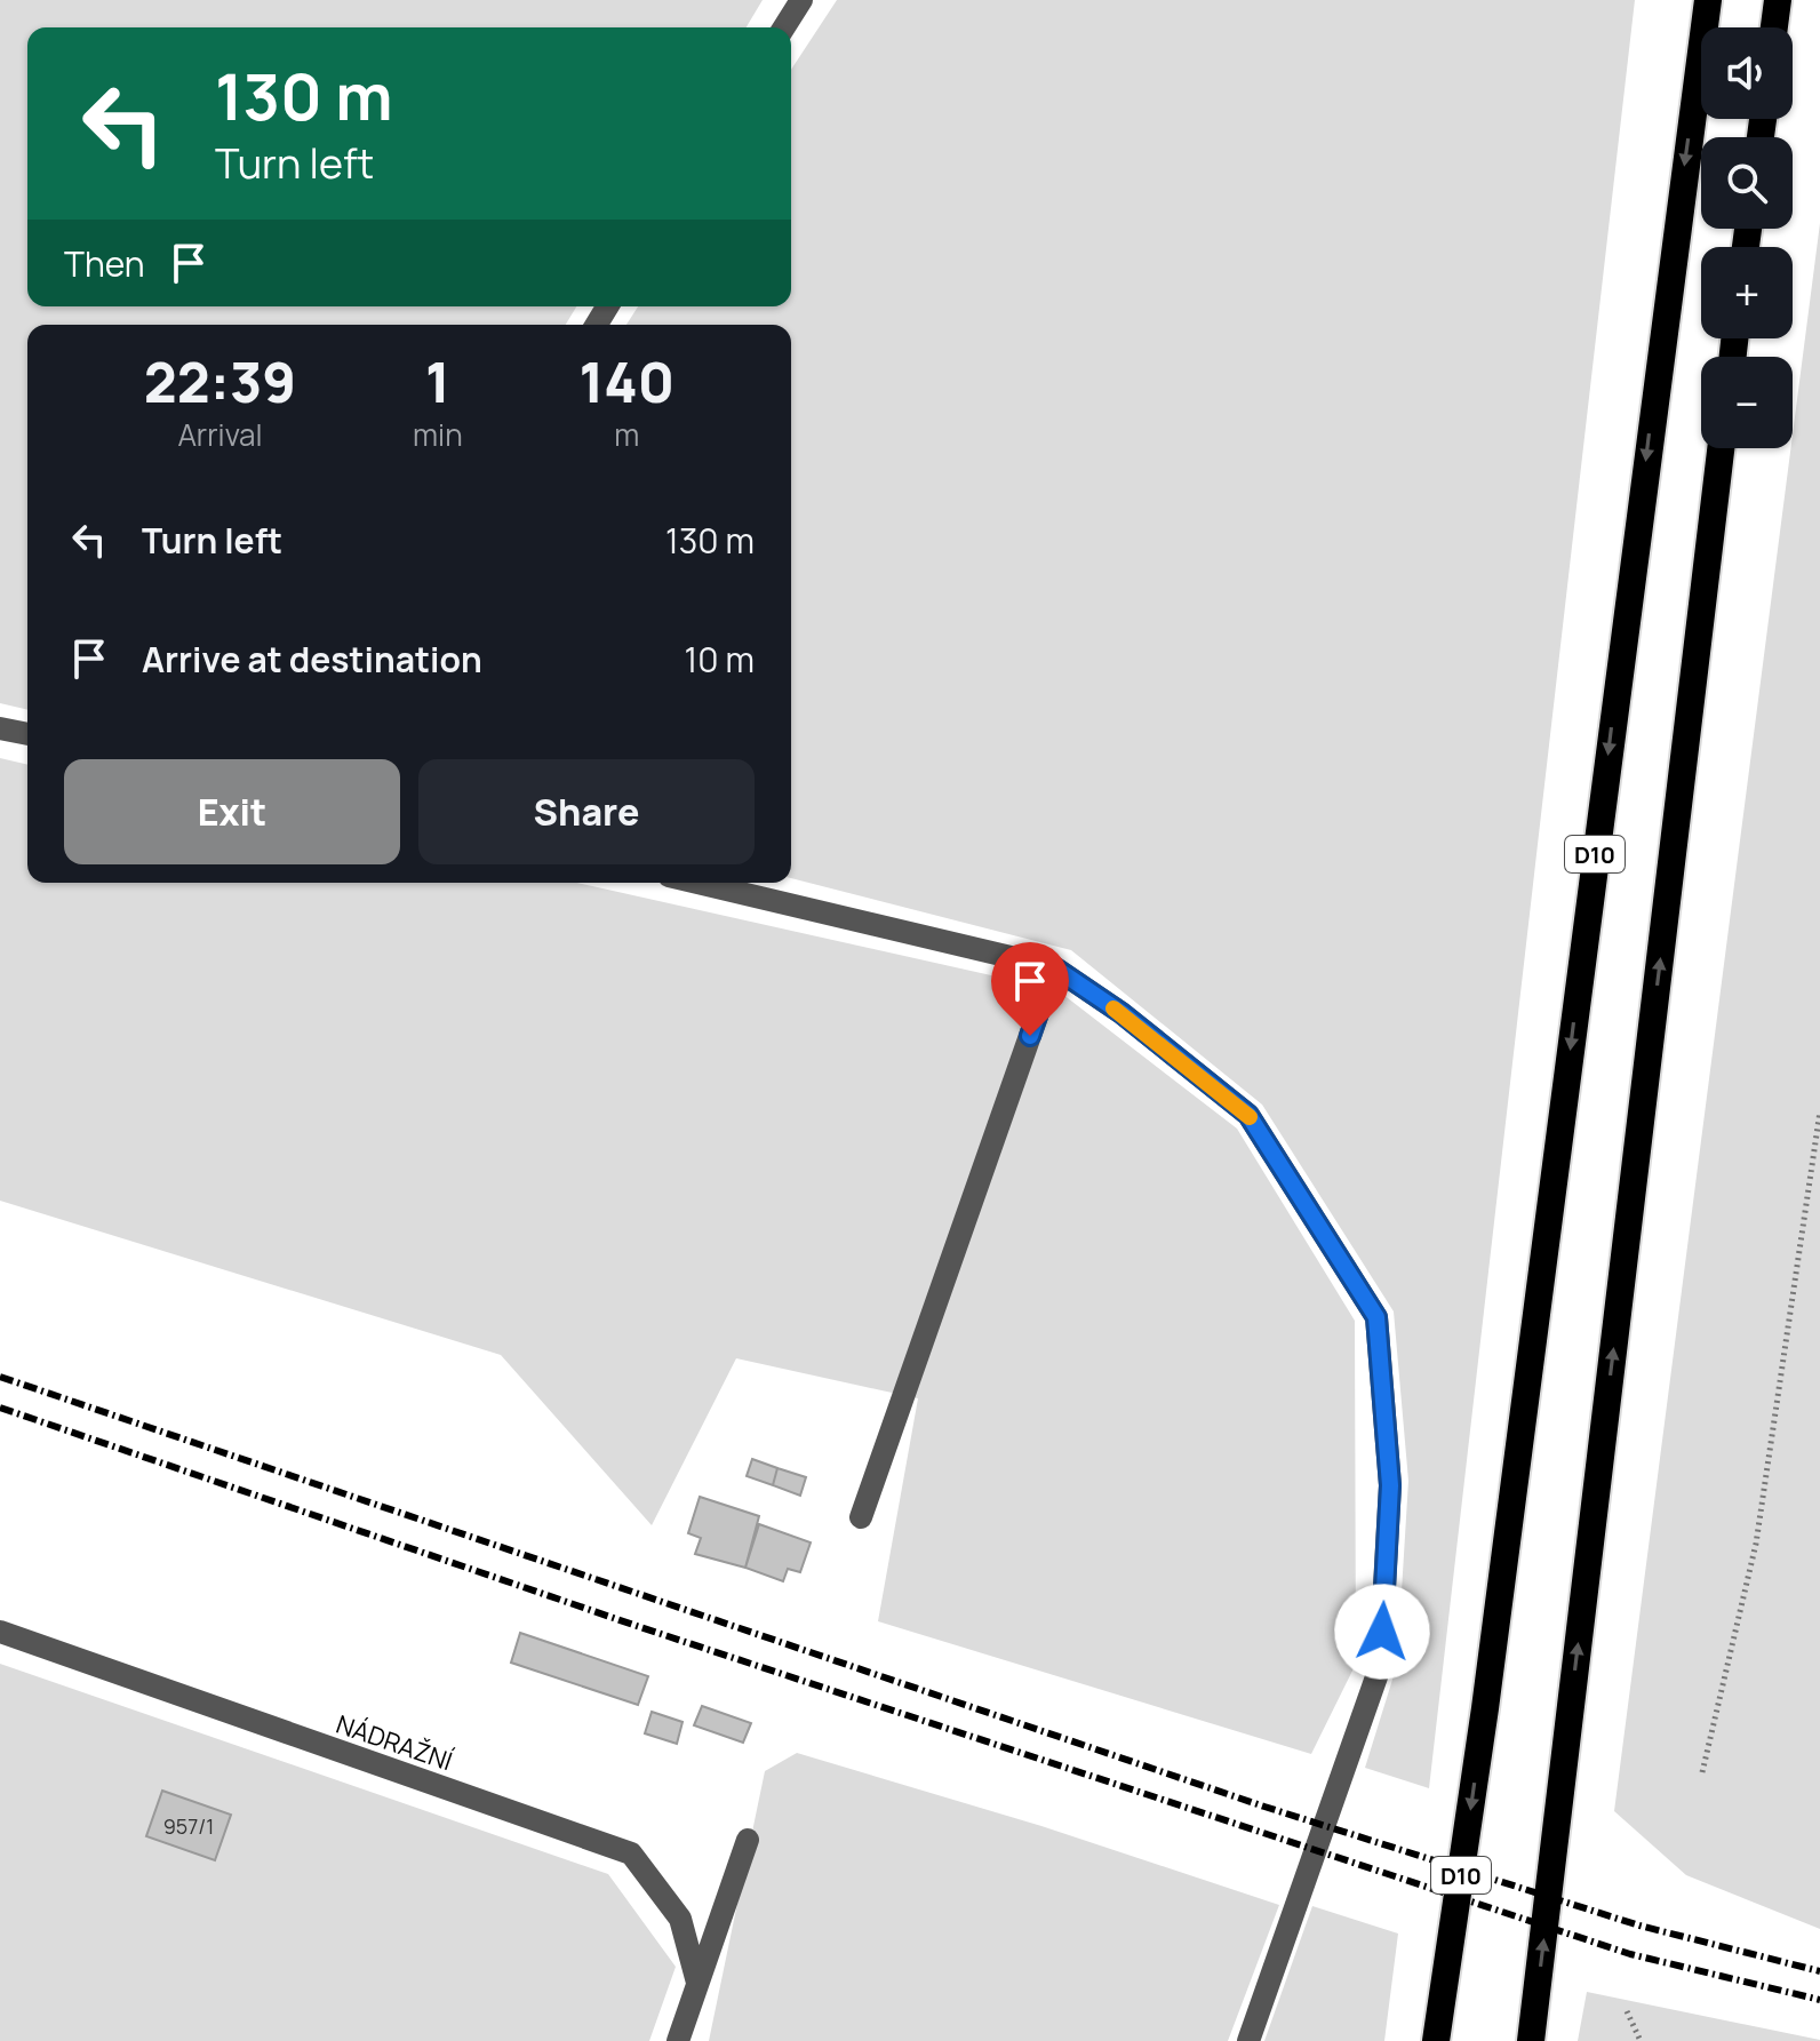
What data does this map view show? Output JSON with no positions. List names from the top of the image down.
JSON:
{
  "streets": {
    "highway": ["D10"],
    "street": ["NÁDRAŽNÍ"]
  },
  "house_numbers": ["957/1"],
  "page": {
    "map_buttons": ["+", "−"],
    "turn": ["130 m", "Turn left"],
    "then": "Then",
    "eta": [
      "22:39",
      "Arrival",
      "1",
      "min",
      "140",
      "m"
    ],
    "list": [
      {
        "name": "Turn left",
        "value": "130 m"
      },
      {
        "name": "Arrive at destination",
        "value": "10 m"
      }
    ],
    "buttons": ["Exit", "Share"]
  }
}
